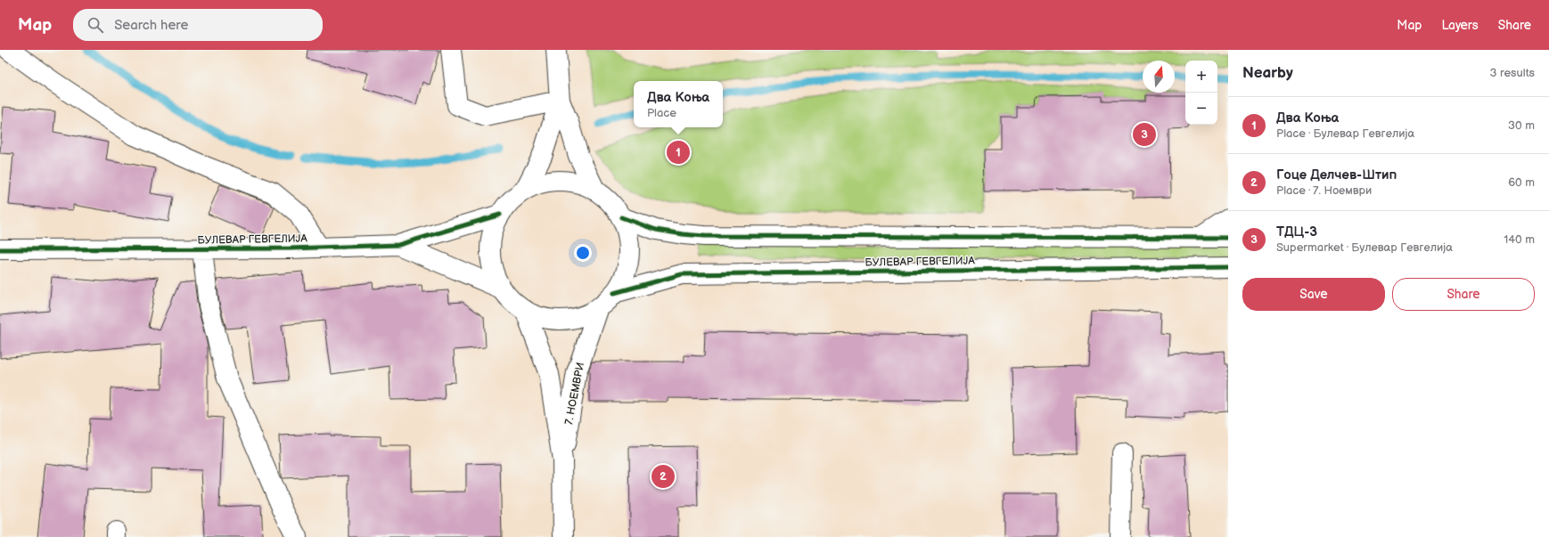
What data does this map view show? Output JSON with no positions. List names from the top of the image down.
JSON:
{
  "streets": {
    "main road": ["БУЛЕВАР ГЕВГЕЛИЈА", "7. НОЕМВРИ"]
  },
  "north": "top",
  "page": {
    "header": "Map",
    "search": "Search here",
    "nav": ["Map", "Layers", "Share"],
    "heading": ["Nearby", "3 results"],
    "map_buttons": ["+", "−"],
    "popup": ["Два Коња", "Place"],
    "list": [
      {
        "mark": "1",
        "name": "Два Коња",
        "note": "Place · Булевар Гевгелија",
        "value": "30 m"
      },
      {
        "mark": "2",
        "name": "Гоце Делчев-Штип",
        "note": "Place · 7. Ноември",
        "value": "60 m"
      },
      {
        "mark": "3",
        "name": "ТДЦ-3",
        "note": "Supermarket · Булевар Гевгелија",
        "value": "140 m"
      }
    ],
    "pins": ["3", "1", "2"],
    "buttons": ["Save", "Share"]
  }
}
